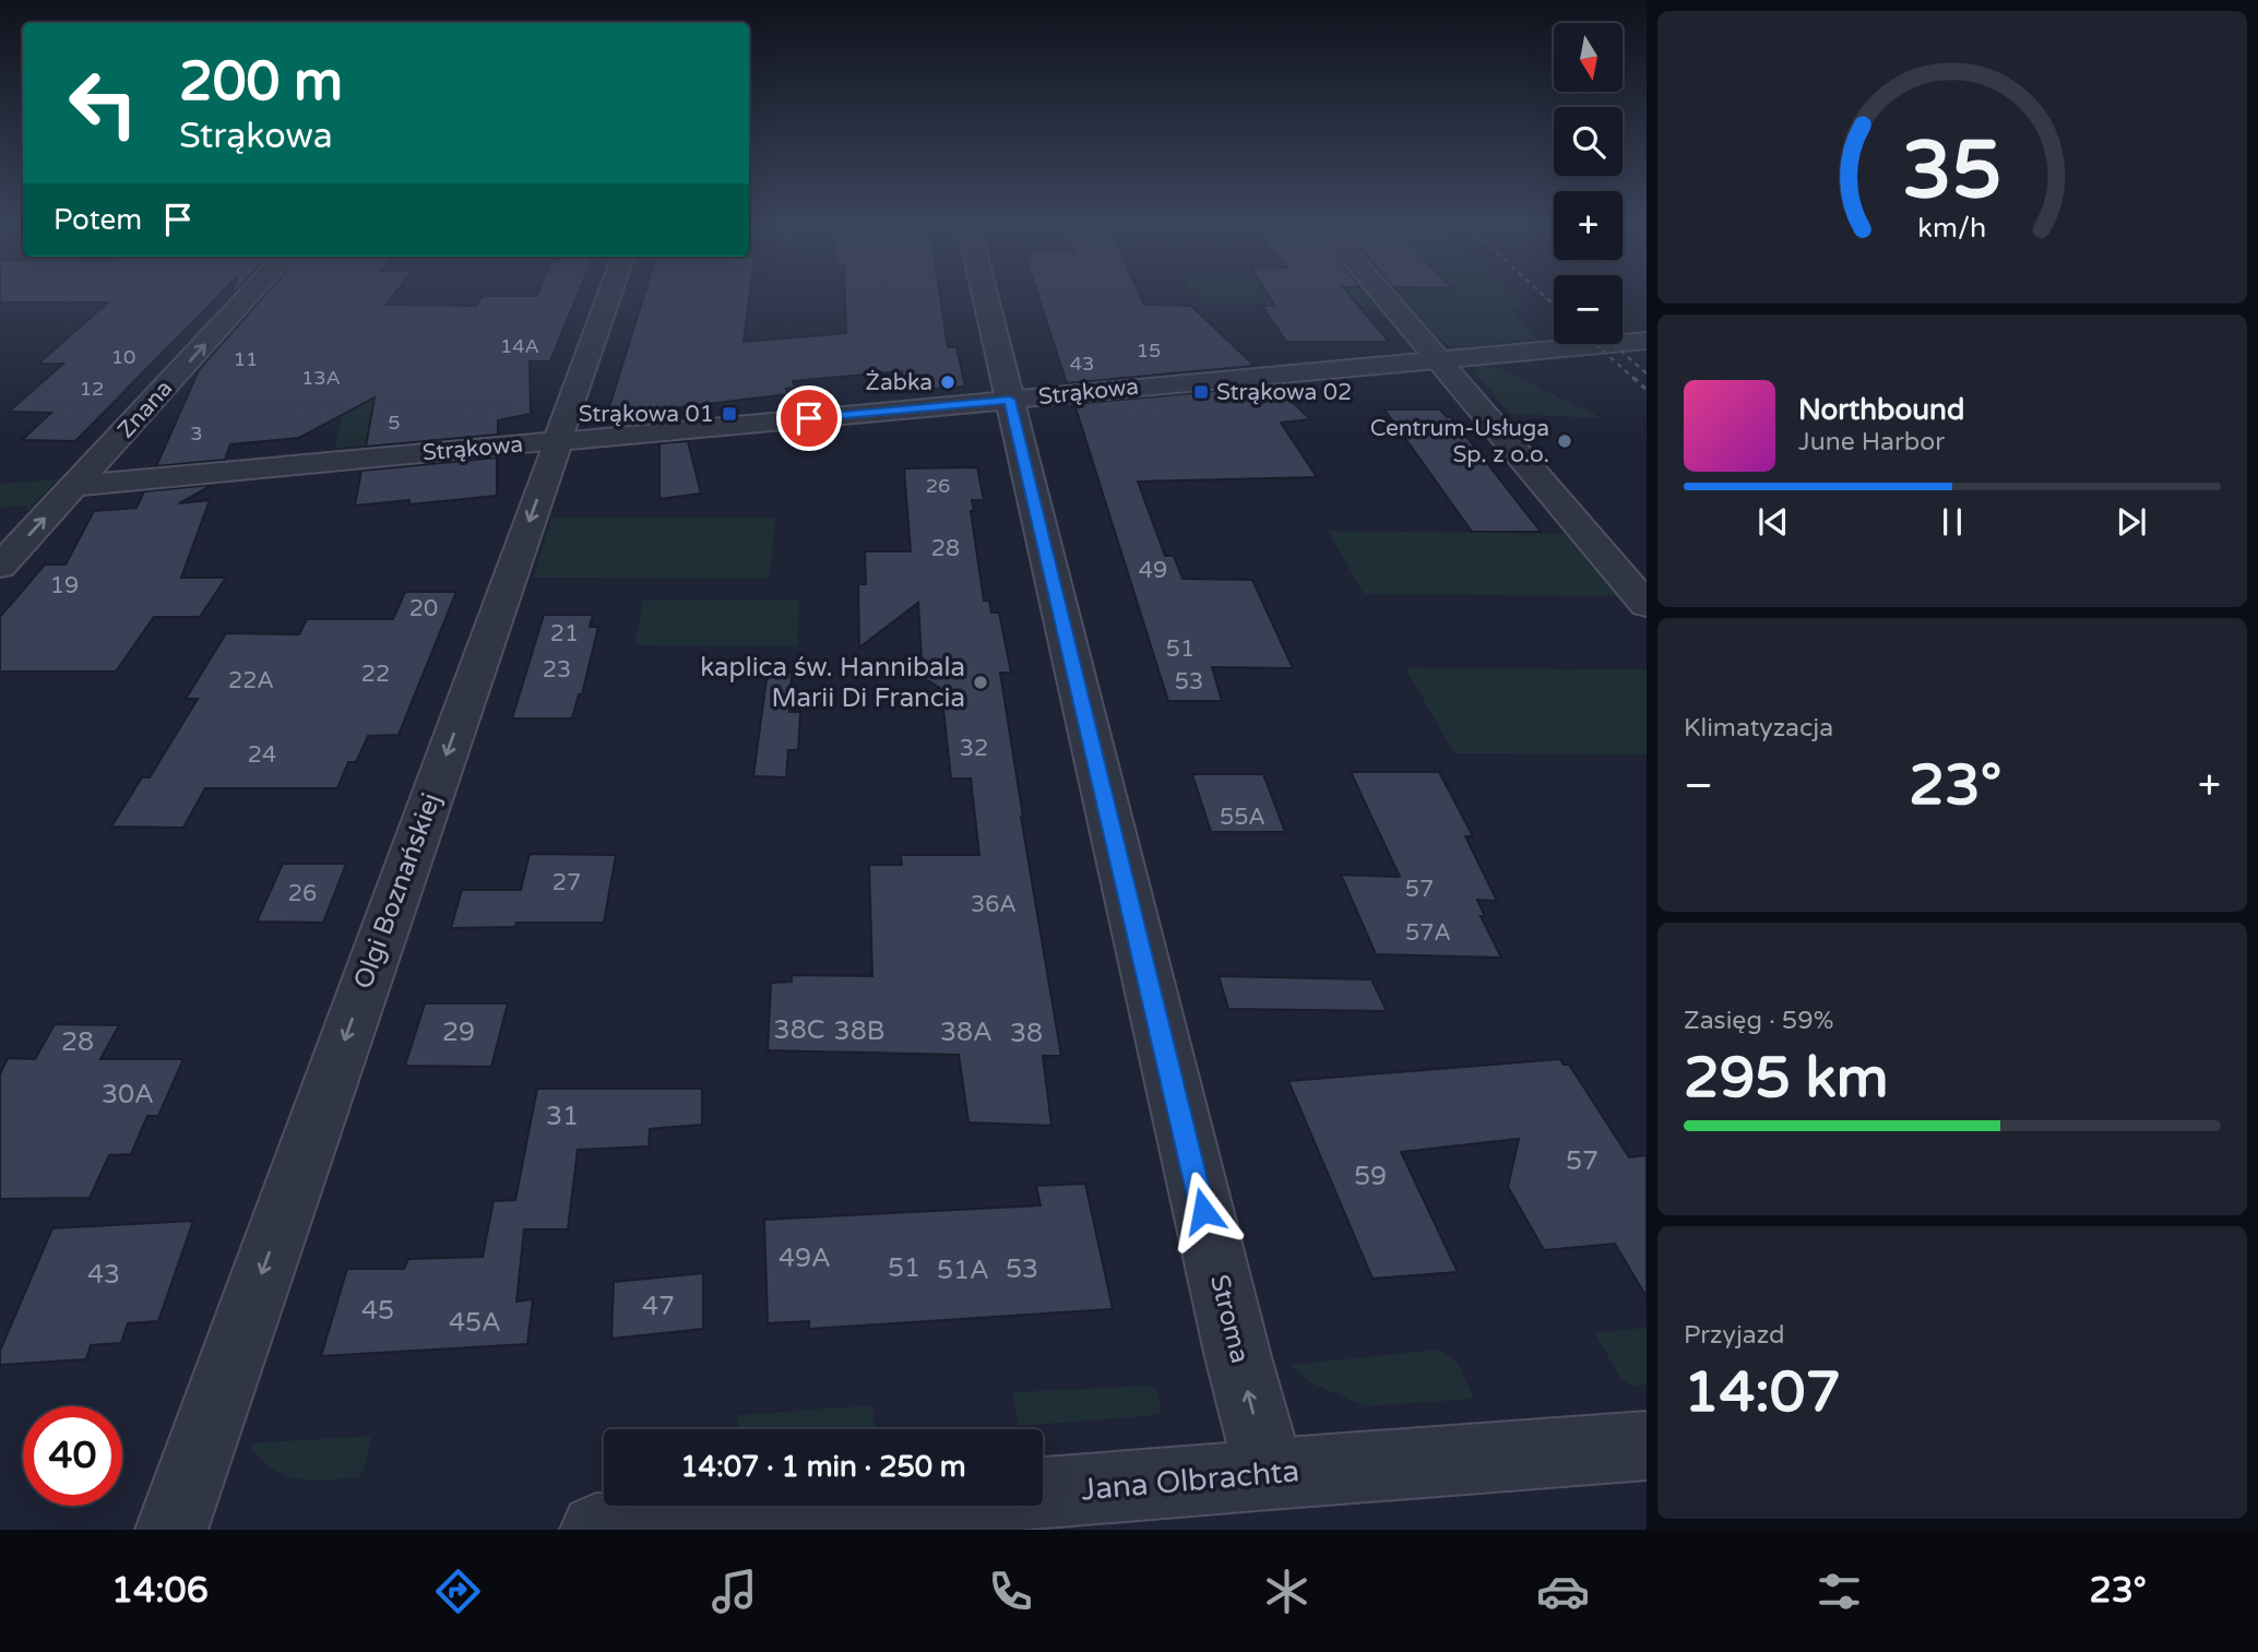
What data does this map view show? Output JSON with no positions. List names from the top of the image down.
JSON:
{
  "streets": {
    "street": [
      "Strąkowa",
      "Znana",
      "Olgi Boznańskiej",
      "Stroma",
      "Jana Olbrachta"
    ]
  },
  "crossings": [
    ["Strąkowa", "Znana"],
    ["Strąkowa", "Olgi Boznańskiej"],
    ["Strąkowa", "Stroma"],
    ["Stroma", "Jana Olbrachta"]
  ],
  "one_way": ["Znana", "Olgi Boznańskiej", "Stroma"],
  "places": {
    "other": ["Żabka", "Centrum-Usługa Sp. z o.o.", "kaplica św. Hannibala Marii Di Francia"],
    "transit": ["Strąkowa 02", "Strąkowa 01"]
  },
  "house_numbers": [
    "14A",
    "15",
    "10",
    "11",
    "43",
    "13A",
    "12",
    "5",
    "3",
    "26",
    "28",
    "49",
    "19",
    "20",
    "21",
    "51",
    "23",
    "22",
    "22A",
    "53",
    "32",
    "24",
    "55A",
    "27",
    "57",
    "26",
    "36A",
    "57A",
    "38C",
    "38B",
    "29",
    "38A",
    "38",
    "28",
    "30A",
    "31",
    "57",
    "59",
    "49A",
    "51",
    "53",
    "51A",
    "43",
    "47",
    "45",
    "45A"
  ],
  "north": "bottom",
  "page": {
    "map_buttons": ["+", "−"],
    "turn": ["200 m", "Strąkowa"],
    "then": "Potem",
    "song": ["Northbound", "June Harbor"],
    "tile": [
      "Klimatyzacja",
      ["Zasięg · 59%", "295 km"],
      ["Przyjazd", "14:07"]
    ],
    "heat": ["−", "23°", "+"],
    "limit": "40",
    "trip": "14:07 · 1 min · 250 m",
    "tabs": ["14:06", "23°"],
    "gauge": ["35", "km/h"]
  }
}
